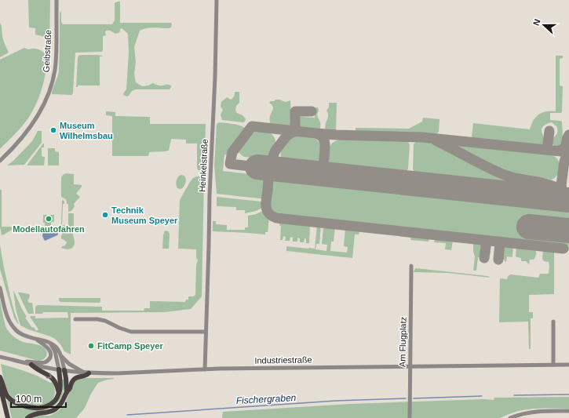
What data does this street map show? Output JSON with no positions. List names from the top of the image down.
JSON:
{
  "streets": {
    "street": [
      "Geibstraße",
      "Heinkelstraße",
      "Am Flugplatz",
      "Industriestraße"
    ]
  },
  "crossings": [
    ["Heinkelstraße", "Industriestraße"],
    ["Am Flugplatz", "Industriestraße"]
  ],
  "water": ["Fischergraben"],
  "places": [
    "Museum Wilhelmsbau",
    "Technik Museum Speyer",
    "Modellautofahren",
    "FitCamp Speyer"
  ],
  "scale_bar": "100 m",
  "north": "left"
}
